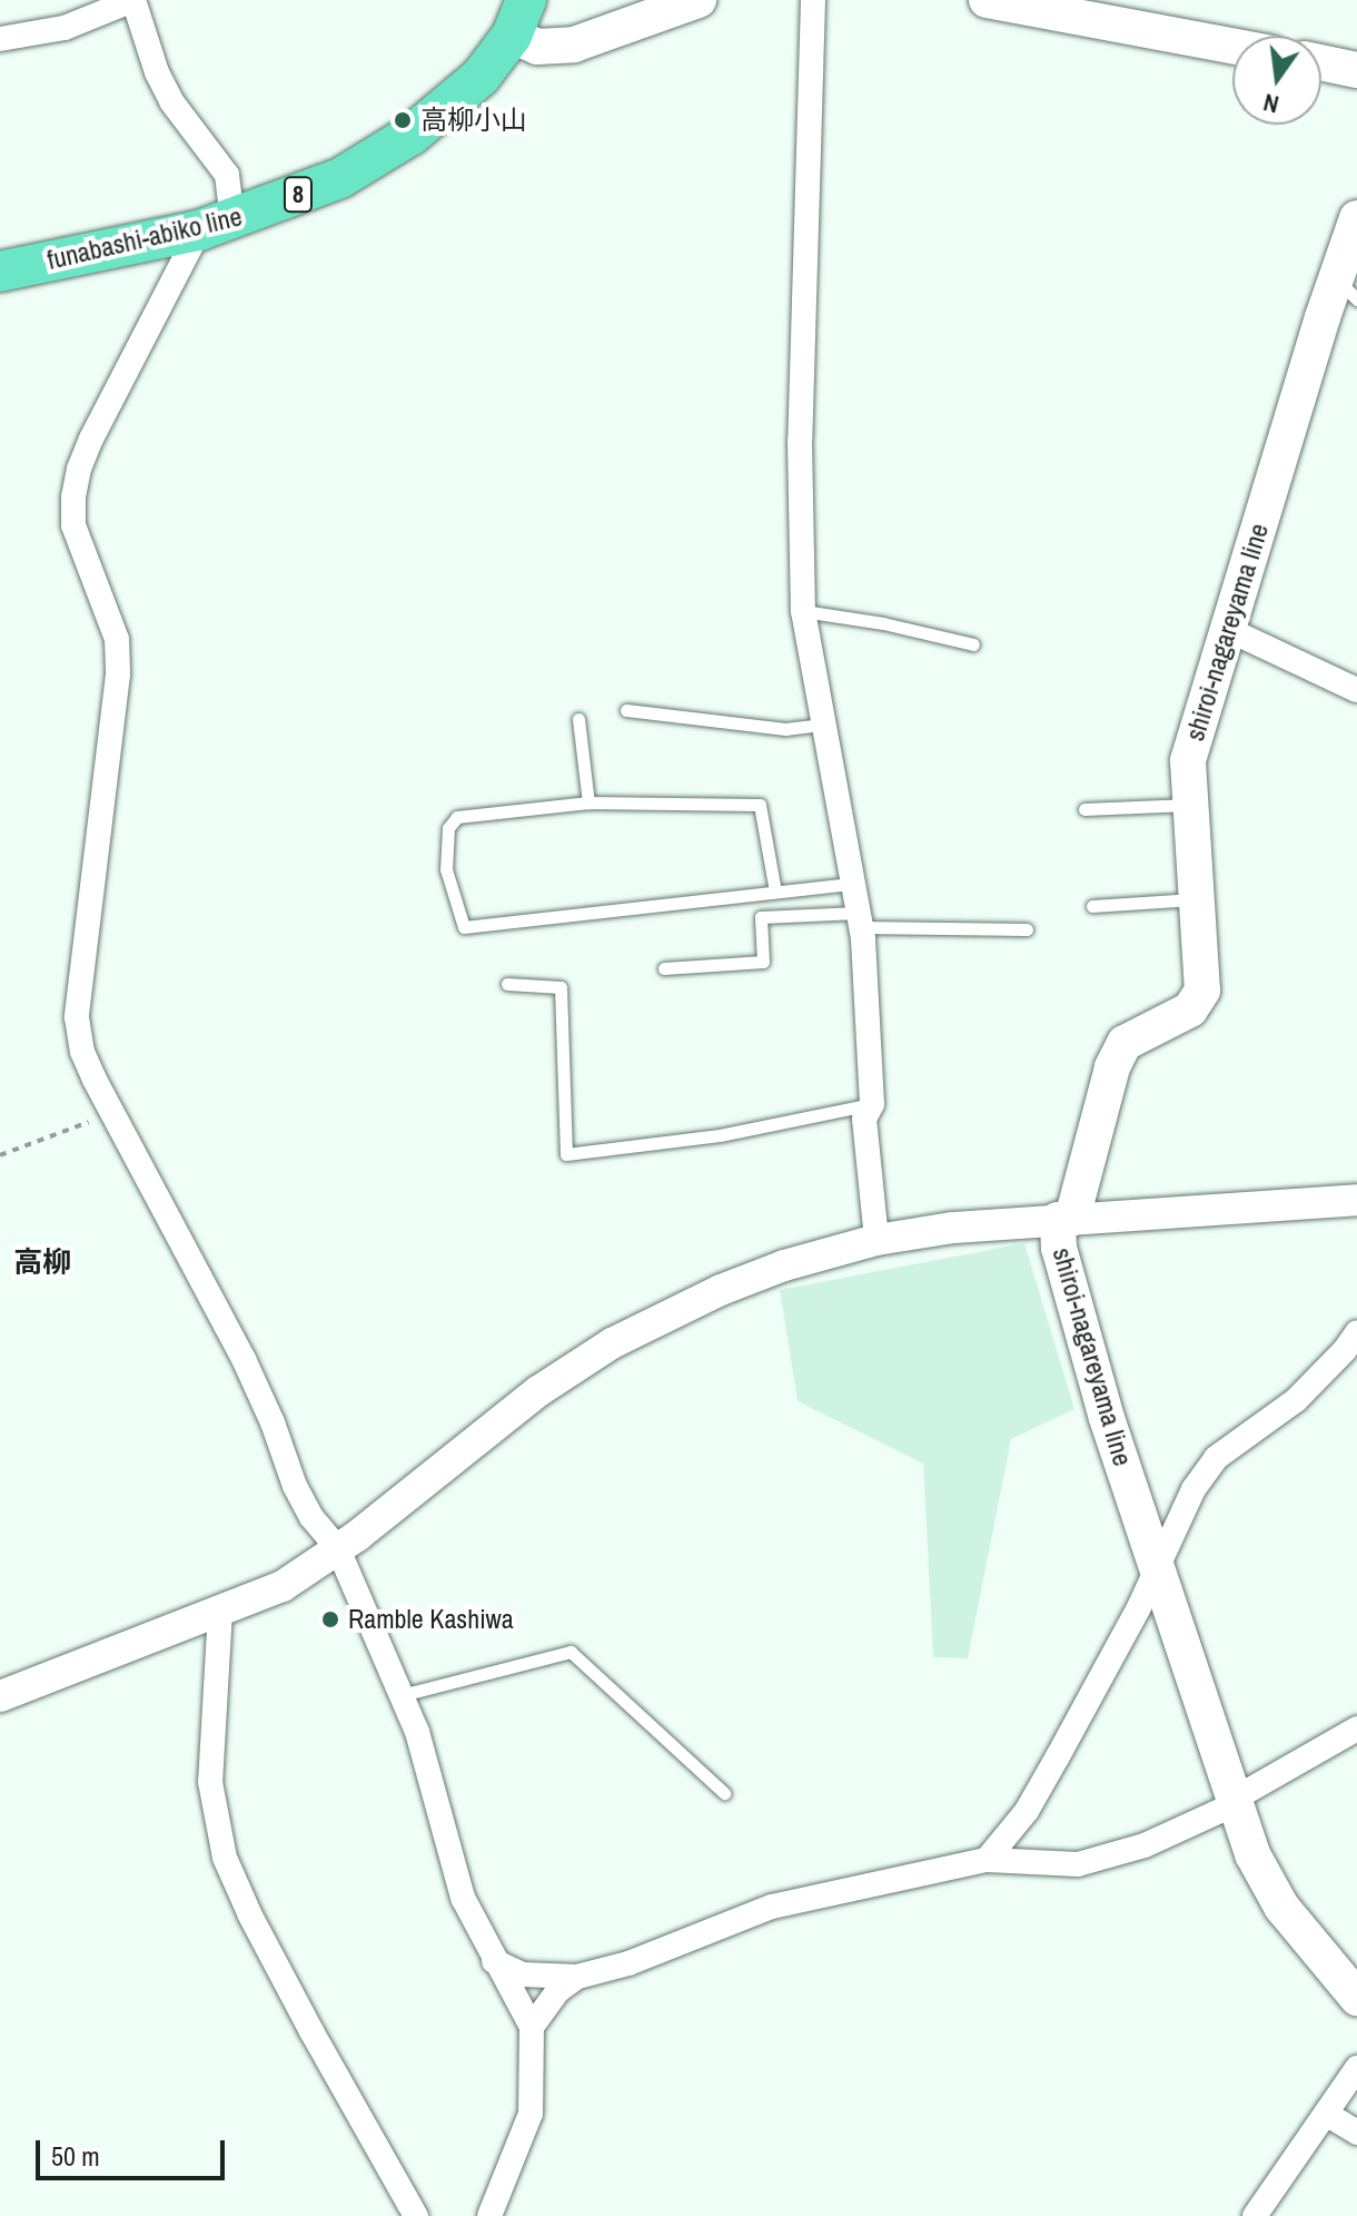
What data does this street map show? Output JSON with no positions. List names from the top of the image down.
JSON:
{
  "streets": {
    "main road": ["8", "funabashi-abiko line", "shiroi-nagareyama line"]
  },
  "districts": ["高柳"],
  "places": ["高柳小山", "Ramble Kashiwa"],
  "scale_bar": "50 m",
  "north": "bottom"
}
